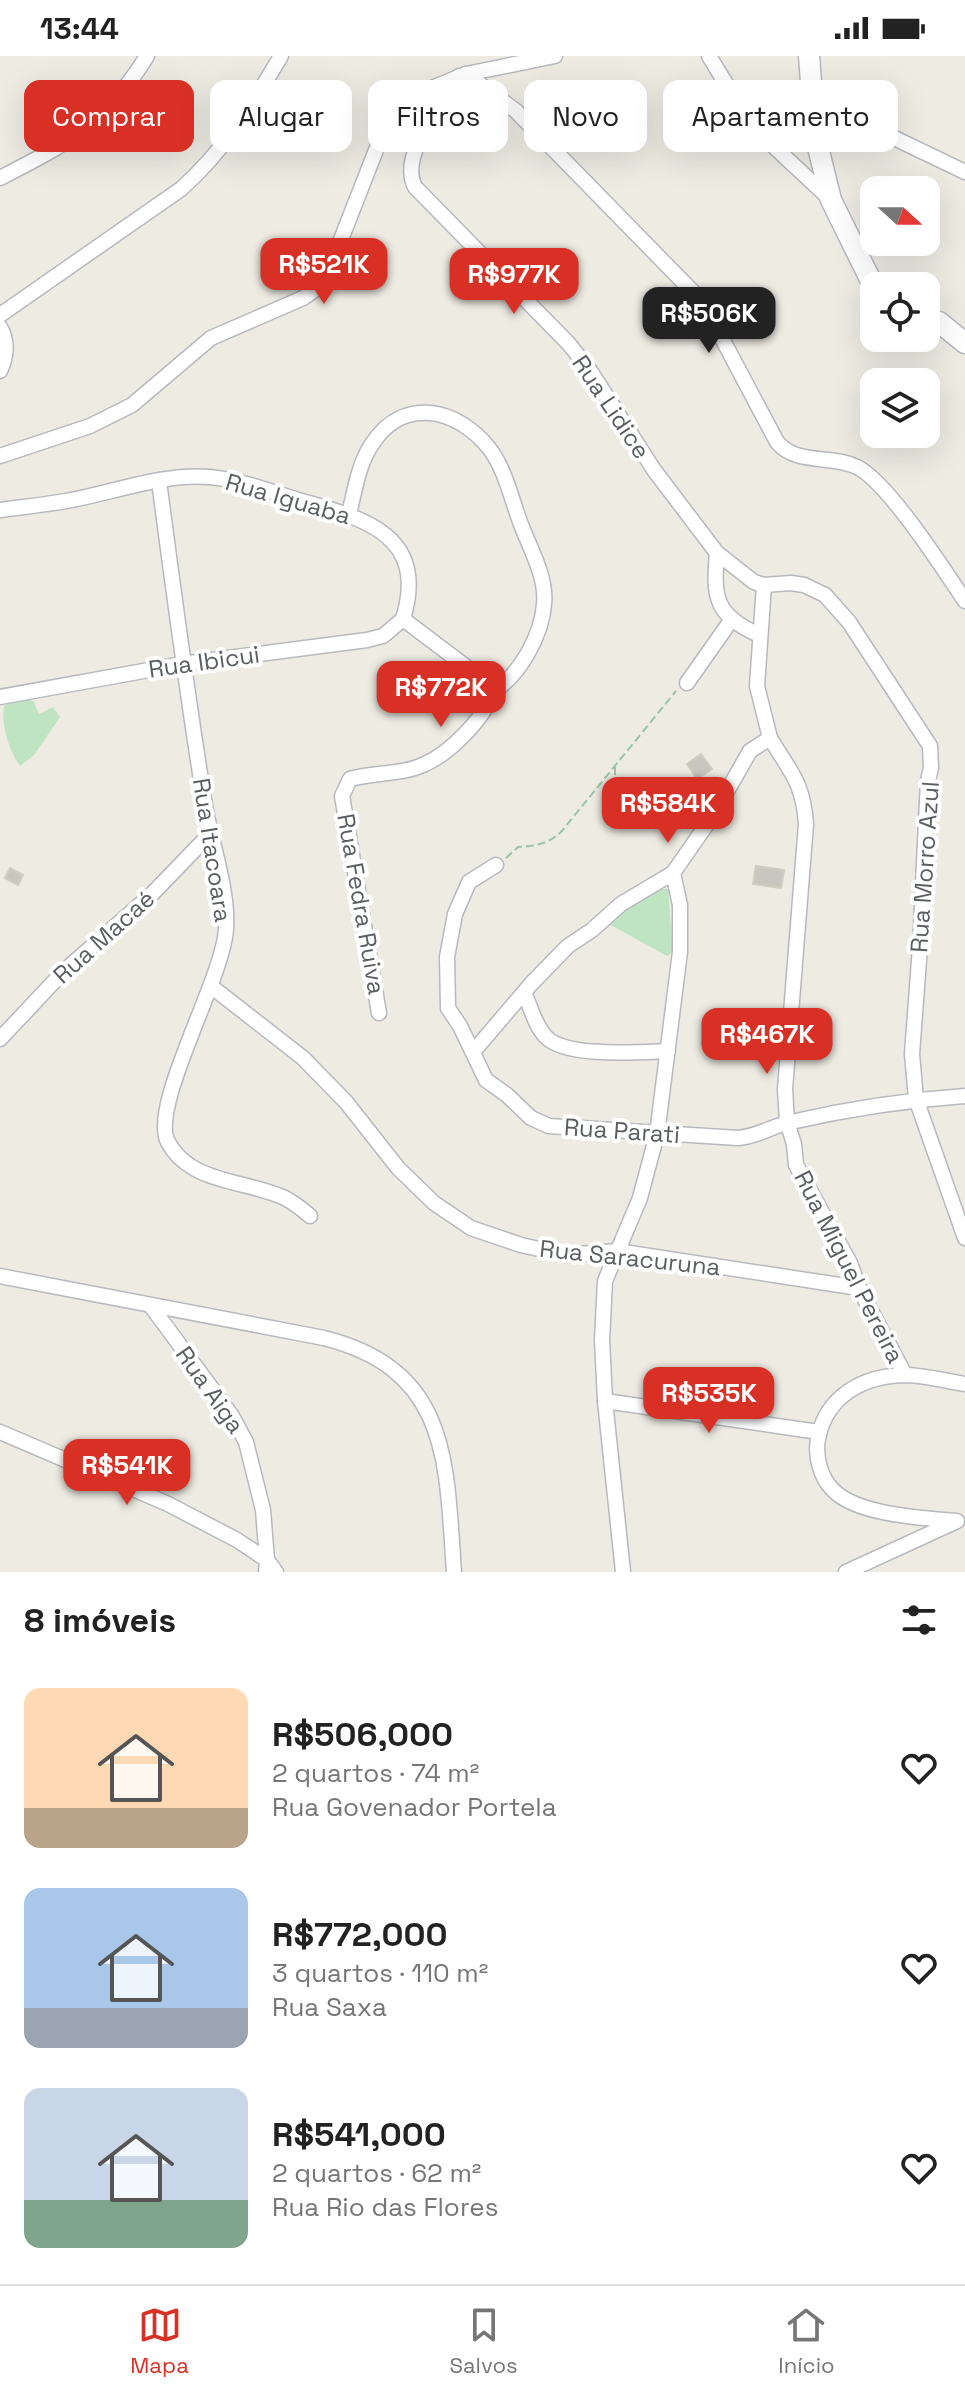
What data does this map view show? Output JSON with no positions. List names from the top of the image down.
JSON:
{
  "streets": {
    "street": [
      "Rua Lidice",
      "Rua Iguaba",
      "Rua Ibicui",
      "Rua Itacoara",
      "Rua Morro Azul",
      "Rua Fedra Ruiva",
      "Rua Macaé",
      "Rua Parati",
      "Rua Saracuruna",
      "Rua Miguel Pereira",
      "Rua Aiga"
    ]
  },
  "crossings": [
    ["Rua Lidice", "Rua Morro Azul"],
    ["Rua Iguaba", "Rua Ibicui"],
    ["Rua Iguaba", "Rua Itacoara"],
    ["Rua Ibicui", "Rua Itacoara"],
    ["Rua Itacoara", "Rua Macaé"],
    ["Rua Itacoara", "Rua Saracuruna"],
    ["Rua Morro Azul", "Rua Parati"],
    ["Rua Parati", "Rua Miguel Pereira"],
    ["Rua Saracuruna", "Rua Miguel Pereira"]
  ],
  "north": "right",
  "page": {
    "status": "13:44",
    "chip": [
      "Comprar",
      "Alugar",
      "Filtros",
      "Novo",
      "Apartamento"
    ],
    "price": [
      "R$521K",
      "R$977K",
      "R$506K",
      "R$772K",
      "R$584K",
      "R$467K",
      "R$535K",
      "R$541K"
    ],
    "heading": "8 imóveis",
    "list": [
      {
        "name": "R$506,000",
        "note": "2 quartos · 74 m² · Rua Govenador Portela"
      },
      {
        "name": "R$772,000",
        "note": "3 quartos · 110 m² · Rua Saxa"
      },
      {
        "name": "R$541,000",
        "note": "2 quartos · 62 m² · Rua Rio das Flores"
      }
    ],
    "tabs": ["Mapa", "Salvos", "Início"]
  }
}
